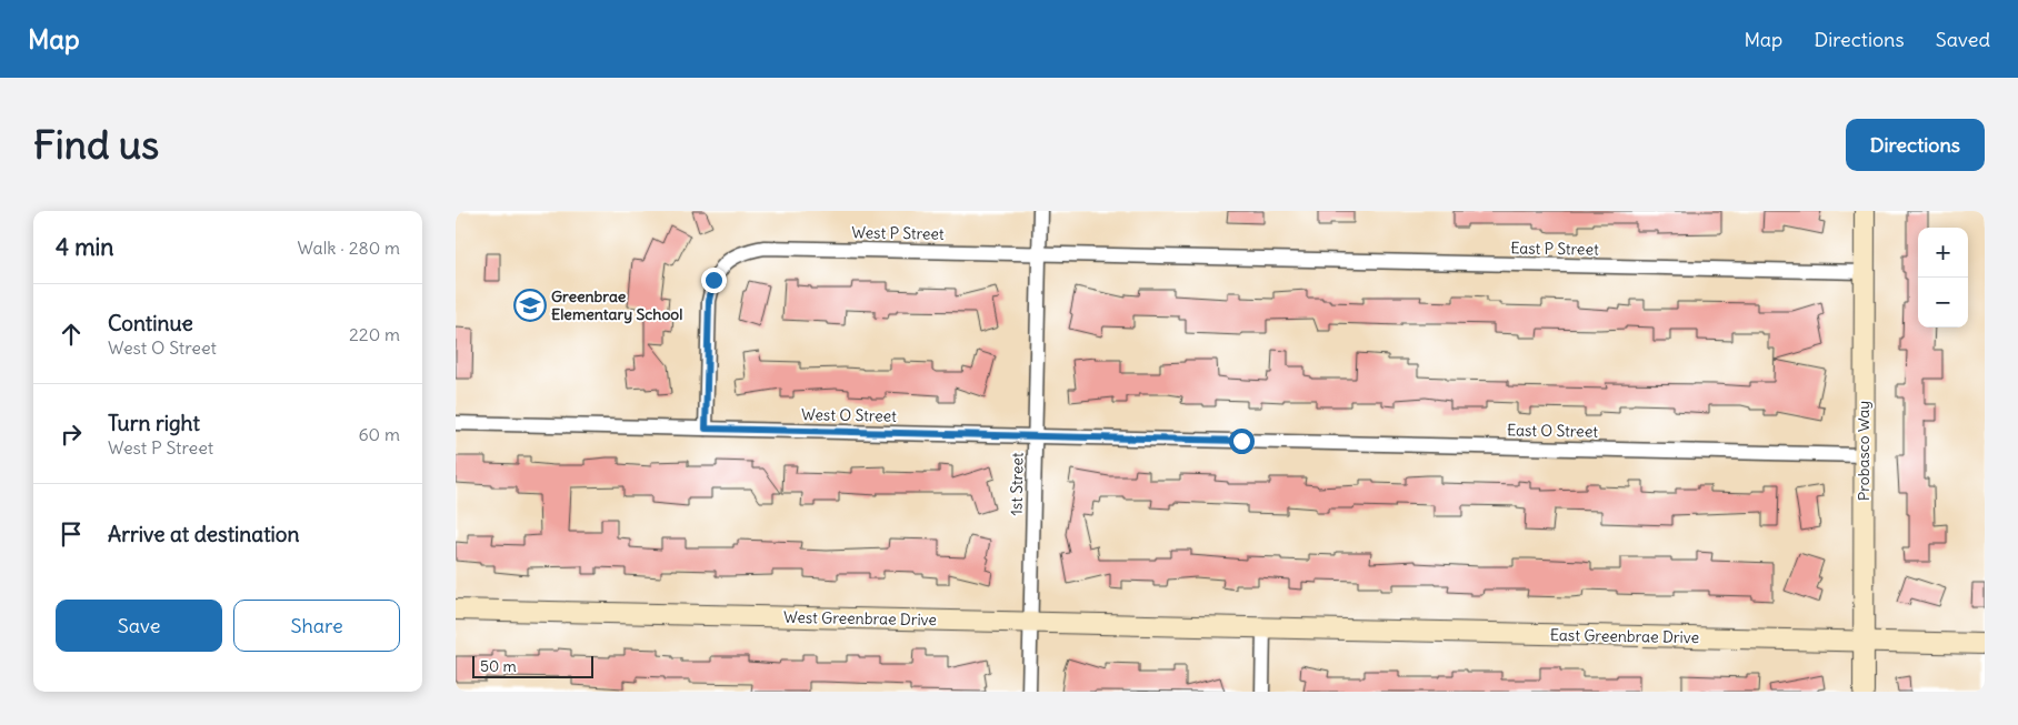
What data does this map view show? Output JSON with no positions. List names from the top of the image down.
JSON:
{
  "streets": {
    "street": [
      "West P Street",
      "East P Street",
      "West O Street",
      "East O Street",
      "Probasco Way",
      "1st Street",
      "West Greenbrae Drive",
      "East Greenbrae Drive"
    ]
  },
  "crossings": [
    ["West P Street", "East P Street"],
    ["West P Street", "West O Street"],
    ["West P Street", "1st Street"],
    ["East P Street", "Probasco Way"],
    ["West O Street", "East O Street"],
    ["West O Street", "1st Street"],
    ["East O Street", "Probasco Way"],
    ["Probasco Way", "East Greenbrae Drive"],
    ["1st Street", "West Greenbrae Drive"],
    ["West Greenbrae Drive", "East Greenbrae Drive"]
  ],
  "places": {
    "school or university": ["Greenbrae Elementary School"]
  },
  "scale_bar": "50 m",
  "page": {
    "header": "Map",
    "nav": ["Map", "Directions", "Saved"],
    "buttons": [
      "Directions",
      ["Save", "Share"]
    ],
    "title": "Find us",
    "heading": ["4 min", "Walk · 280 m"],
    "map_buttons": ["+", "−"],
    "list": [
      ["Continue", "West O Street", "220 m"],
      ["Turn right", "West P Street", "60 m"],
      "Arrive at destination"
    ],
    "scale": "50 m"
  }
}
